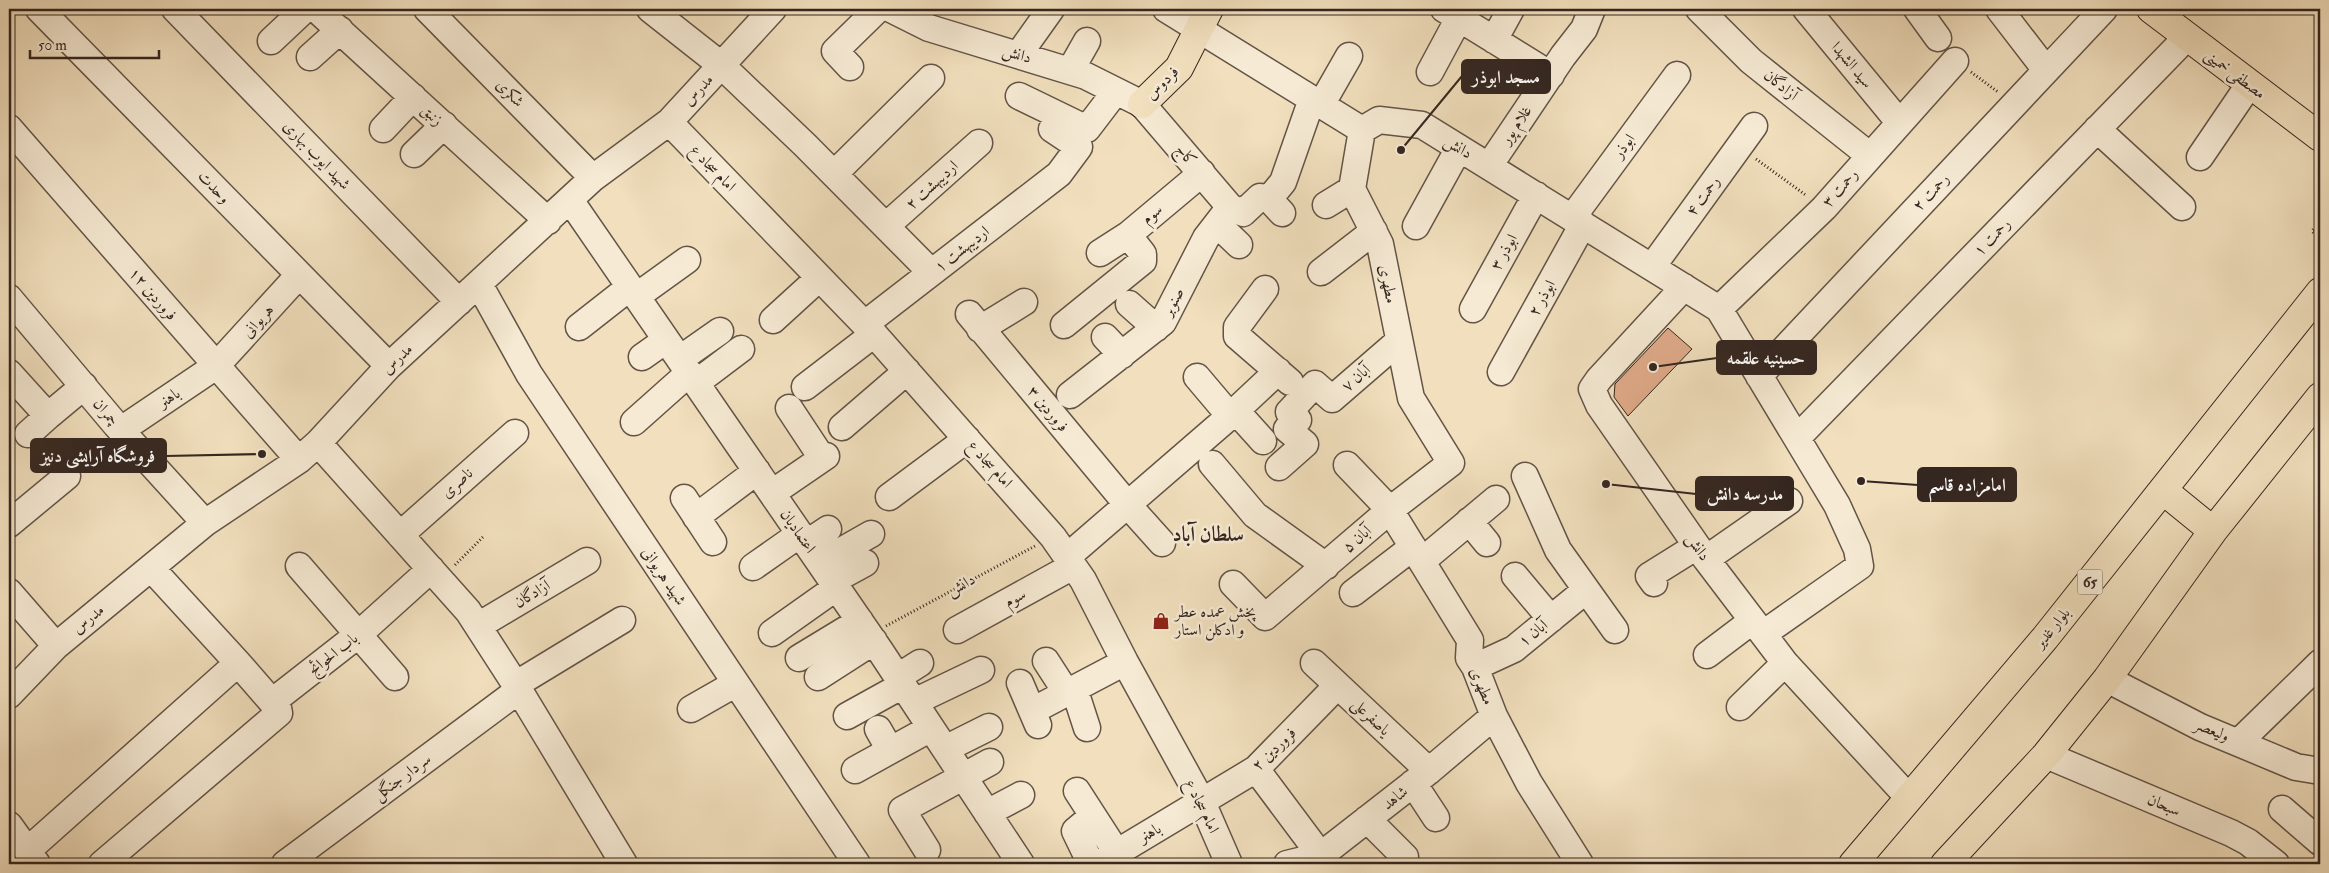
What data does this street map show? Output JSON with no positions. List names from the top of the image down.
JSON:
{
  "streets": {
    "main road": [
      "مصطفی خمینی",
      "فردوس",
      "65",
      "بلوار غدیر"
    ],
    "street": [
      "دانش",
      "سید الشهدا",
      "آزادگان",
      "مدرس",
      "شکری",
      "زنبق",
      "غلام پور",
      "ابوذر",
      "شهید ایوب بهاری",
      "کاج",
      "امام سجاد ع",
      "اردیبهشت ۲",
      "وحدت",
      "رحمت ۳",
      "رحمت ۲",
      "رحمت ۴",
      "سوم",
      "رحمت ۱",
      "اردیبهشت ۱",
      "ابوذر ۳",
      "مطهری",
      "۱۲ فروردین",
      "ابوذر ۲",
      "صنوبر",
      "هریوانی",
      "آبان ۷",
      "باهنر",
      "فروردین ۳",
      "چمران",
      "ناصری",
      "اعتمادیان",
      "آبان ۵",
      "شهید هریوانی",
      "آبان ۱",
      "باب الحوائج",
      "یاصفرعلی",
      "ولیعصر",
      "فروردین ۲",
      "سردار جنگل",
      "شاهد",
      "سبحان"
    ]
  },
  "crossings": [
    ["دانش", "فردوس"],
    ["دانش", "غلام پور"],
    ["دانش", "ابوذر"],
    ["دانش", "کاج"],
    ["دانش", "امام سجاد ع"],
    ["دانش", "رحمت ۳"],
    ["دانش", "رحمت ۴"],
    ["دانش", "سوم"],
    ["دانش", "ابوذر ۳"],
    ["دانش", "ابوذر ۲"],
    ["دانش", "اعتمادیان"],
    ["دانش", "بلوار غدیر"],
    ["سید الشهدا", "رحمت ۳"],
    ["مصطفی خمینی", "رحمت ۱"],
    ["فردوس", "کاج"],
    ["آزادگان", "رحمت ۳"],
    ["آزادگان", "۱۲ فروردین"],
    ["مدرس", "شکری"],
    ["مدرس", "زنبق"],
    ["مدرس", "شهید ایوب بهاری"],
    ["مدرس", "امام سجاد ع"],
    ["مدرس", "وحدت"],
    ["مدرس", "۱۲ فروردین"],
    ["مدرس", "چمران"],
    ["مدرس", "اعتمادیان"],
    ["مدرس", "شهید هریوانی"],
    ["ابوذر", "ابوذر ۲"],
    ["کاج", "سوم"],
    ["کاج", "صنوبر"],
    ["امام سجاد ع", "سوم"],
    ["امام سجاد ع", "اردیبهشت ۱"],
    ["امام سجاد ع", "باهنر"],
    ["امام سجاد ع", "فروردین ۲"],
    ["وحدت", "هریوانی"],
    ["مطهری", "آبان ۷"],
    ["مطهری", "آبان ۵"],
    ["مطهری", "آبان ۱"],
    ["مطهری", "شاهد"],
    ["۱۲ فروردین", "هریوانی"],
    ["۱۲ فروردین", "باهنر"],
    ["۱۲ فروردین", "ناصری"],
    ["۱۲ فروردین", "باب الحوائج"],
    ["۱۲ فروردین", "سردار جنگل"],
    ["هریوانی", "باهنر"],
    ["باهنر", "چمران"],
    ["باهنر", "فروردین ۲"],
    ["یاصفرعلی", "فروردین ۲"],
    ["یاصفرعلی", "شاهد"]
  ],
  "districts": ["سلطان آباد"],
  "places": {
    "other": [
      "مسجد ابوذر",
      "حسینیه علقمه",
      "فروشگاه آرایشی دنیز",
      "امامزاده قاسم",
      "مدرسه دانش"
    ],
    "shop": ["پخش عمده عطر و ادکلن استار"]
  },
  "scale_bar": "50 m"
}
